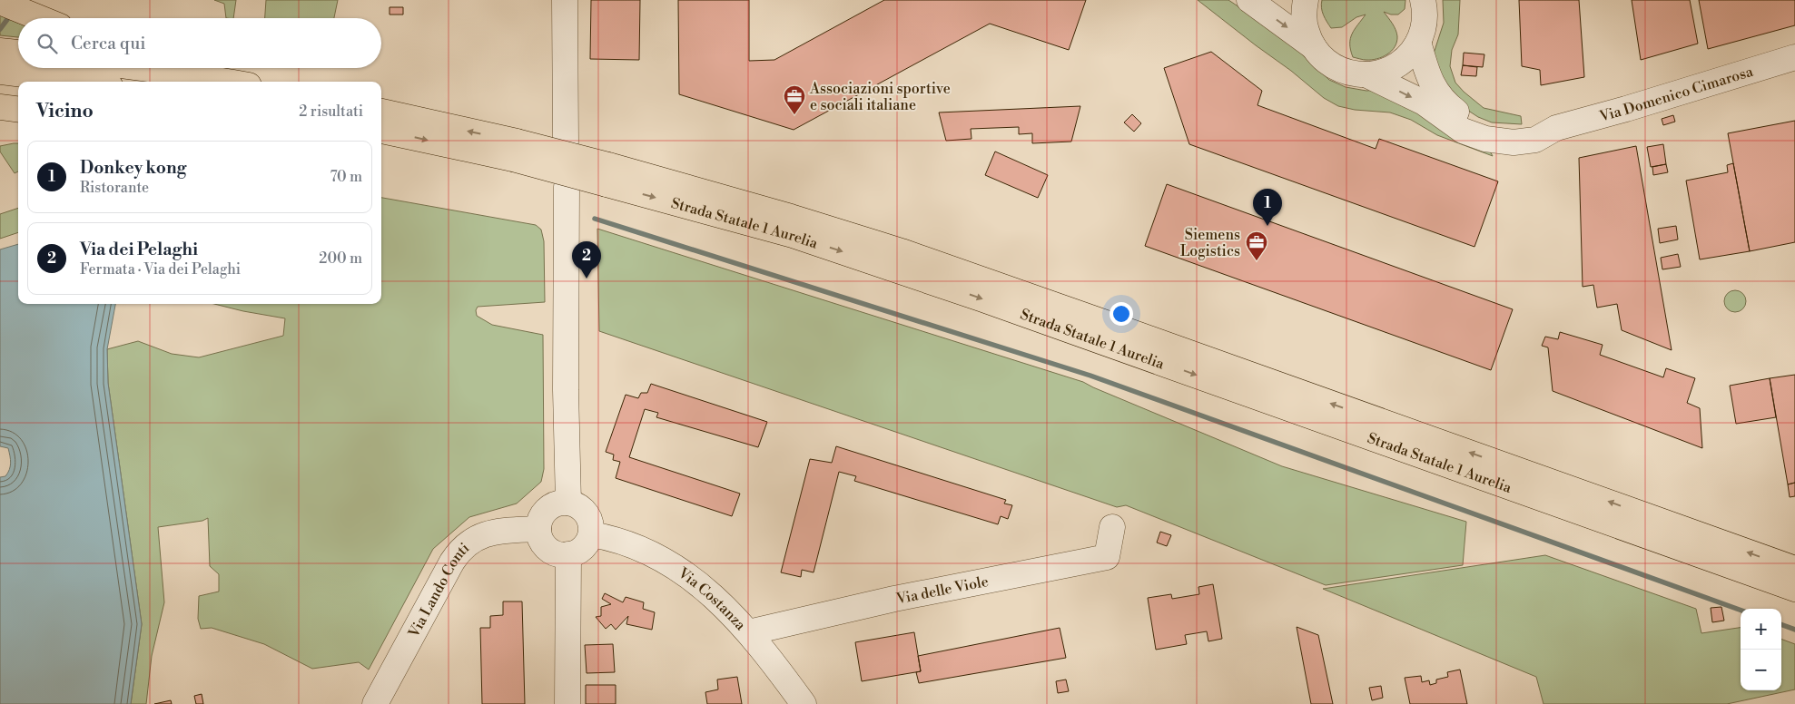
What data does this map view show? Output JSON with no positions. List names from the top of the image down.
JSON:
{
  "streets": {
    "highway": ["Strada Statale 1 Aurelia"],
    "street": [
      "Via Domenico Cimarosa",
      "Via delle Viole",
      "Via Lando Conti",
      "Via Costanza"
    ]
  },
  "crossings": [
    ["Via delle Viole", "Via Costanza"],
    ["Via Lando Conti", "Via Costanza"]
  ],
  "places": {
    "office": ["Associazioni sportive e sociali italiane", "Siemens Logistics"]
  },
  "page": {
    "search": "Cerca qui",
    "heading": ["Vicino", "2 risultati"],
    "list": [
      {
        "mark": "1",
        "name": "Donkey kong",
        "note": "Ristorante",
        "value": "70 m"
      },
      {
        "mark": "2",
        "name": "Via dei Pelaghi",
        "note": "Fermata · Via dei Pelaghi",
        "value": "200 m"
      }
    ],
    "pins": ["1", "2"],
    "map_buttons": ["+", "−"]
  }
}
